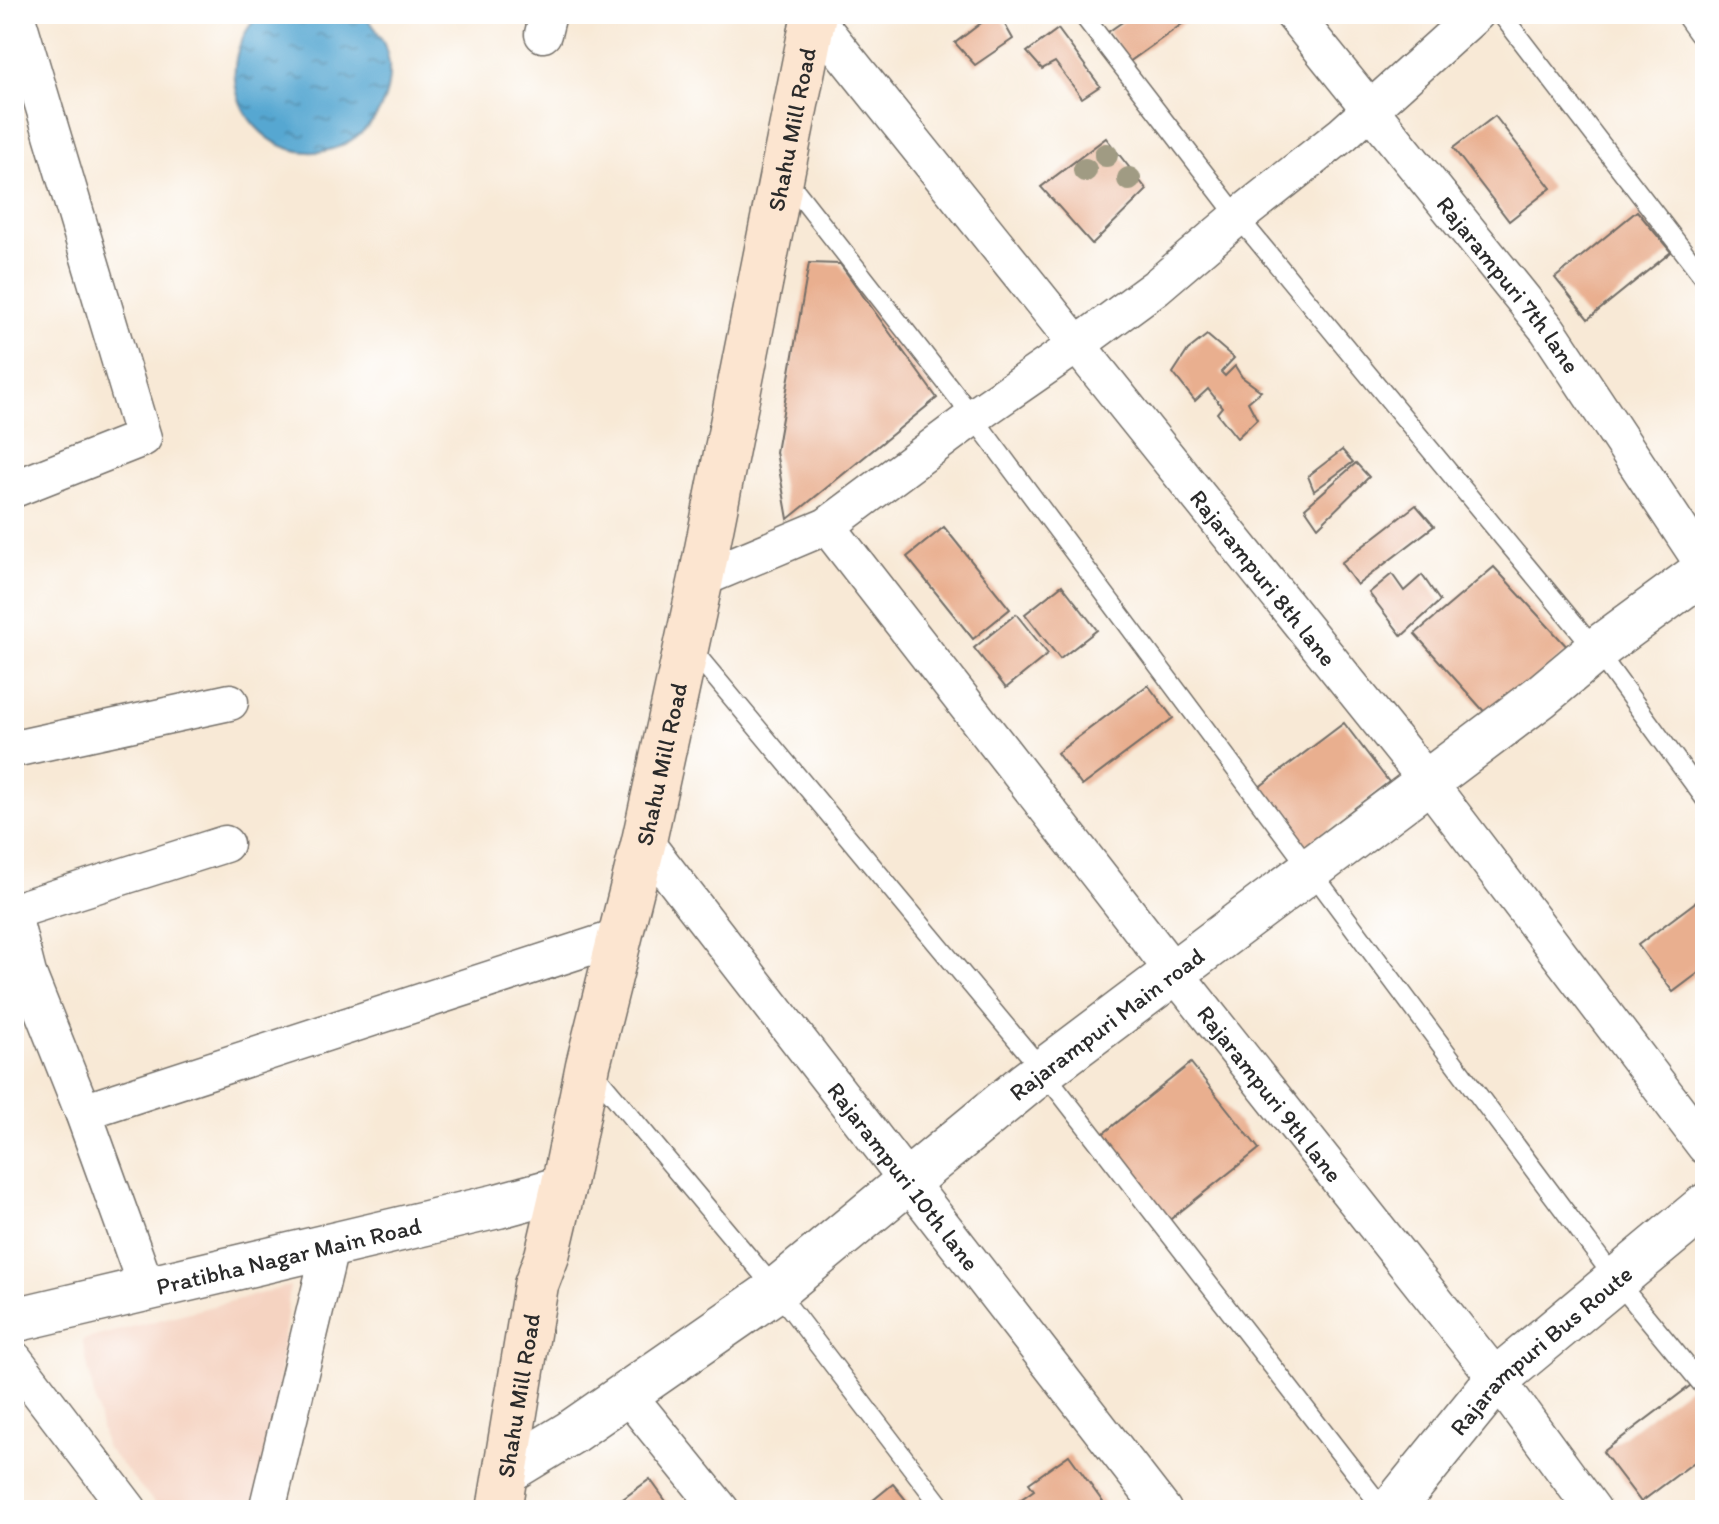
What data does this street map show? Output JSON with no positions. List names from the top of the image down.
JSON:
{
  "streets": {
    "main road": ["Shahu Mill Road"],
    "street": [
      "Rajarampuri 7th lane",
      "Rajarampuri 8th lane",
      "Rajarampuri Main road",
      "Rajarampuri 9th lane",
      "Rajarampuri 10th lane",
      "Pratibha Nagar Main Road",
      "Rajarampuri Bus Route"
    ]
  },
  "crossings": [
    ["Shahu Mill Road", "Rajarampuri 8th lane"],
    ["Shahu Mill Road", "Rajarampuri Main road"],
    ["Shahu Mill Road", "Rajarampuri 10th lane"],
    ["Shahu Mill Road", "Pratibha Nagar Main Road"],
    ["Rajarampuri 7th lane", "Rajarampuri Main road"],
    ["Rajarampuri 8th lane", "Rajarampuri Main road"],
    ["Rajarampuri Main road", "Rajarampuri 9th lane"],
    ["Rajarampuri Main road", "Rajarampuri 10th lane"],
    ["Rajarampuri 9th lane", "Rajarampuri Bus Route"]
  ]
}
